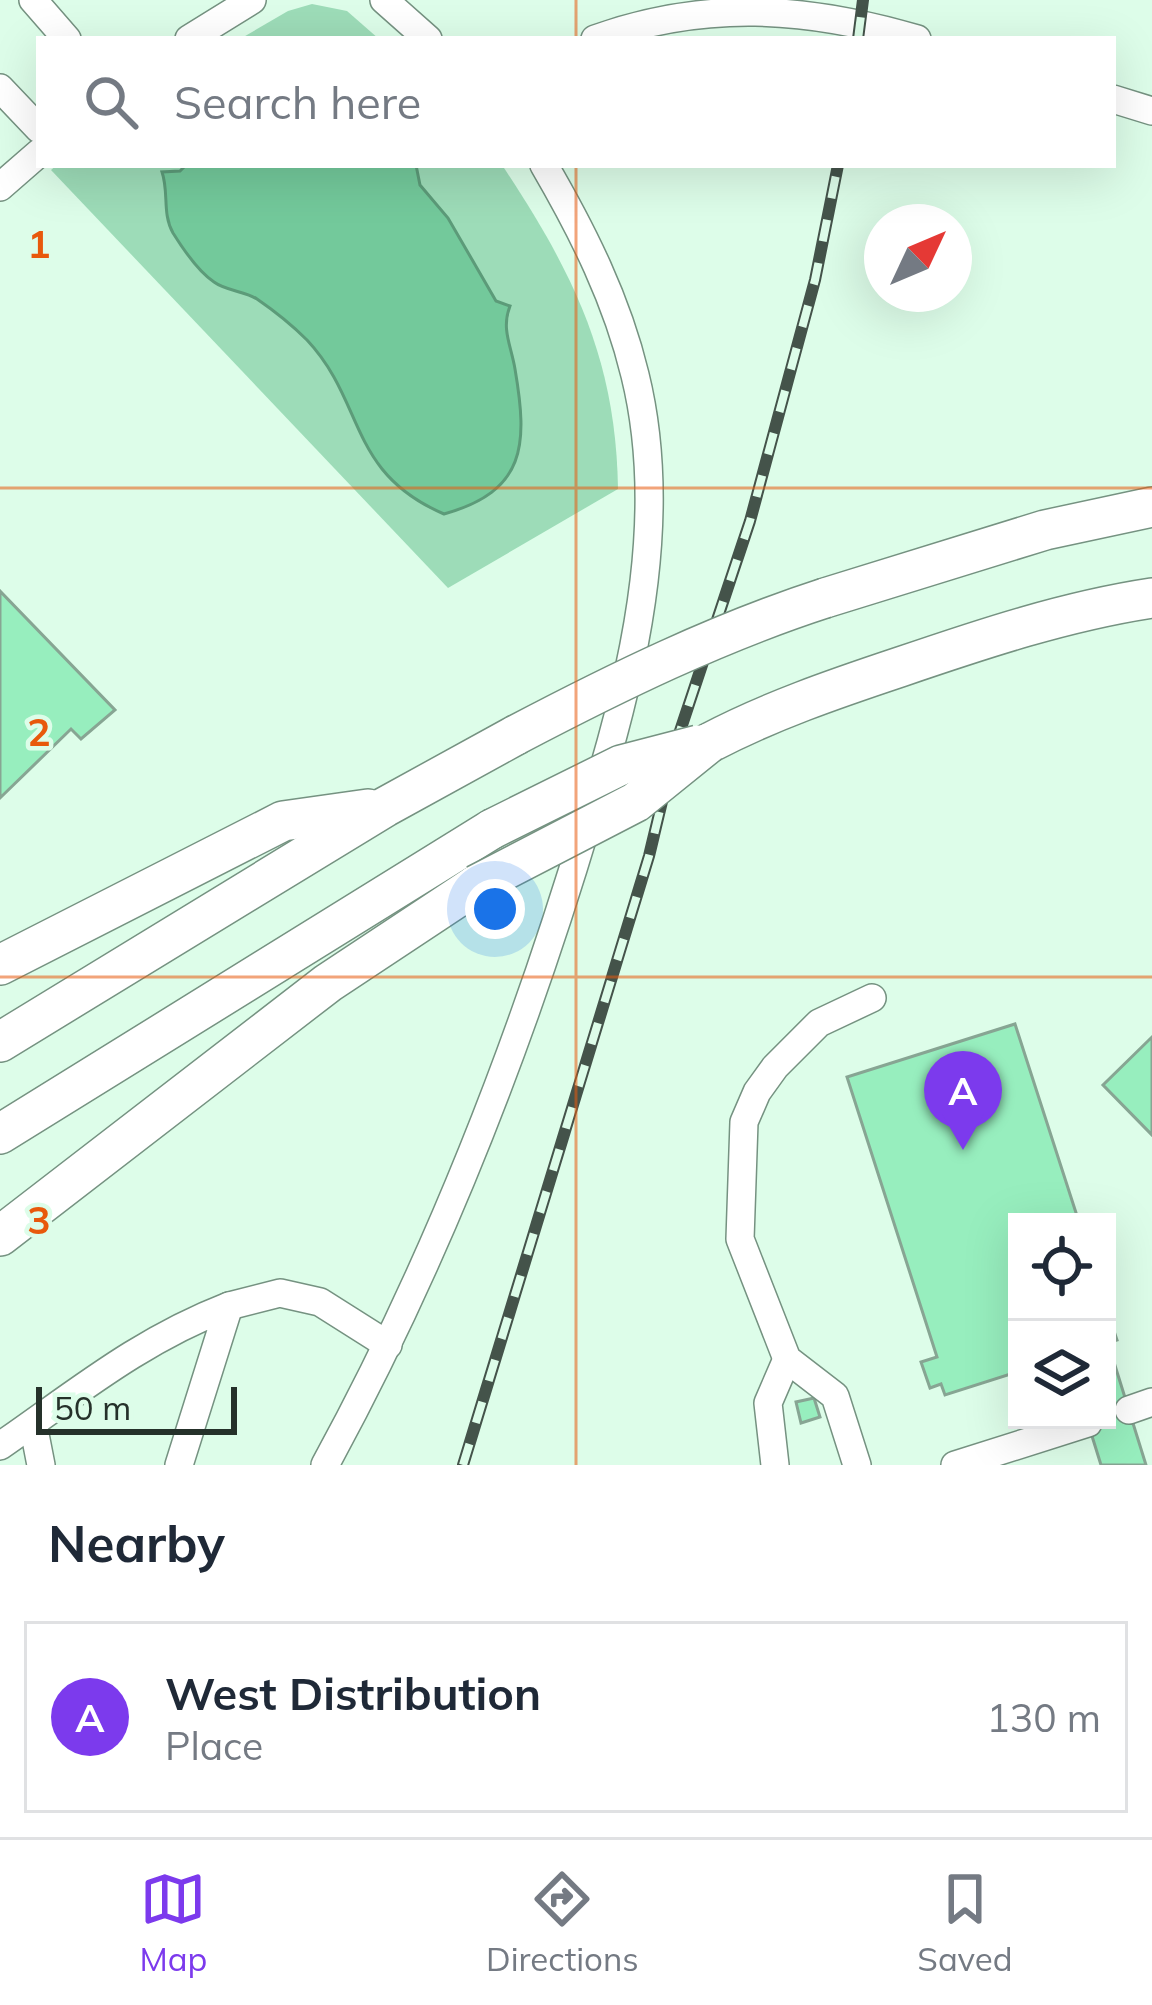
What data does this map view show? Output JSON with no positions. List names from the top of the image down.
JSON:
{
  "scale_bar": "50 m",
  "north": "top right",
  "page": {
    "search": "Search here",
    "pins": "A",
    "scale": "50 m",
    "heading": "Nearby",
    "list": [
      {
        "mark": "A",
        "name": "West Distribution",
        "note": "Place",
        "value": "130 m"
      }
    ],
    "nav": ["Map", "Directions", "Saved"]
  },
  "grid": {
    "rows": ["1", "2", "3"]
  }
}
